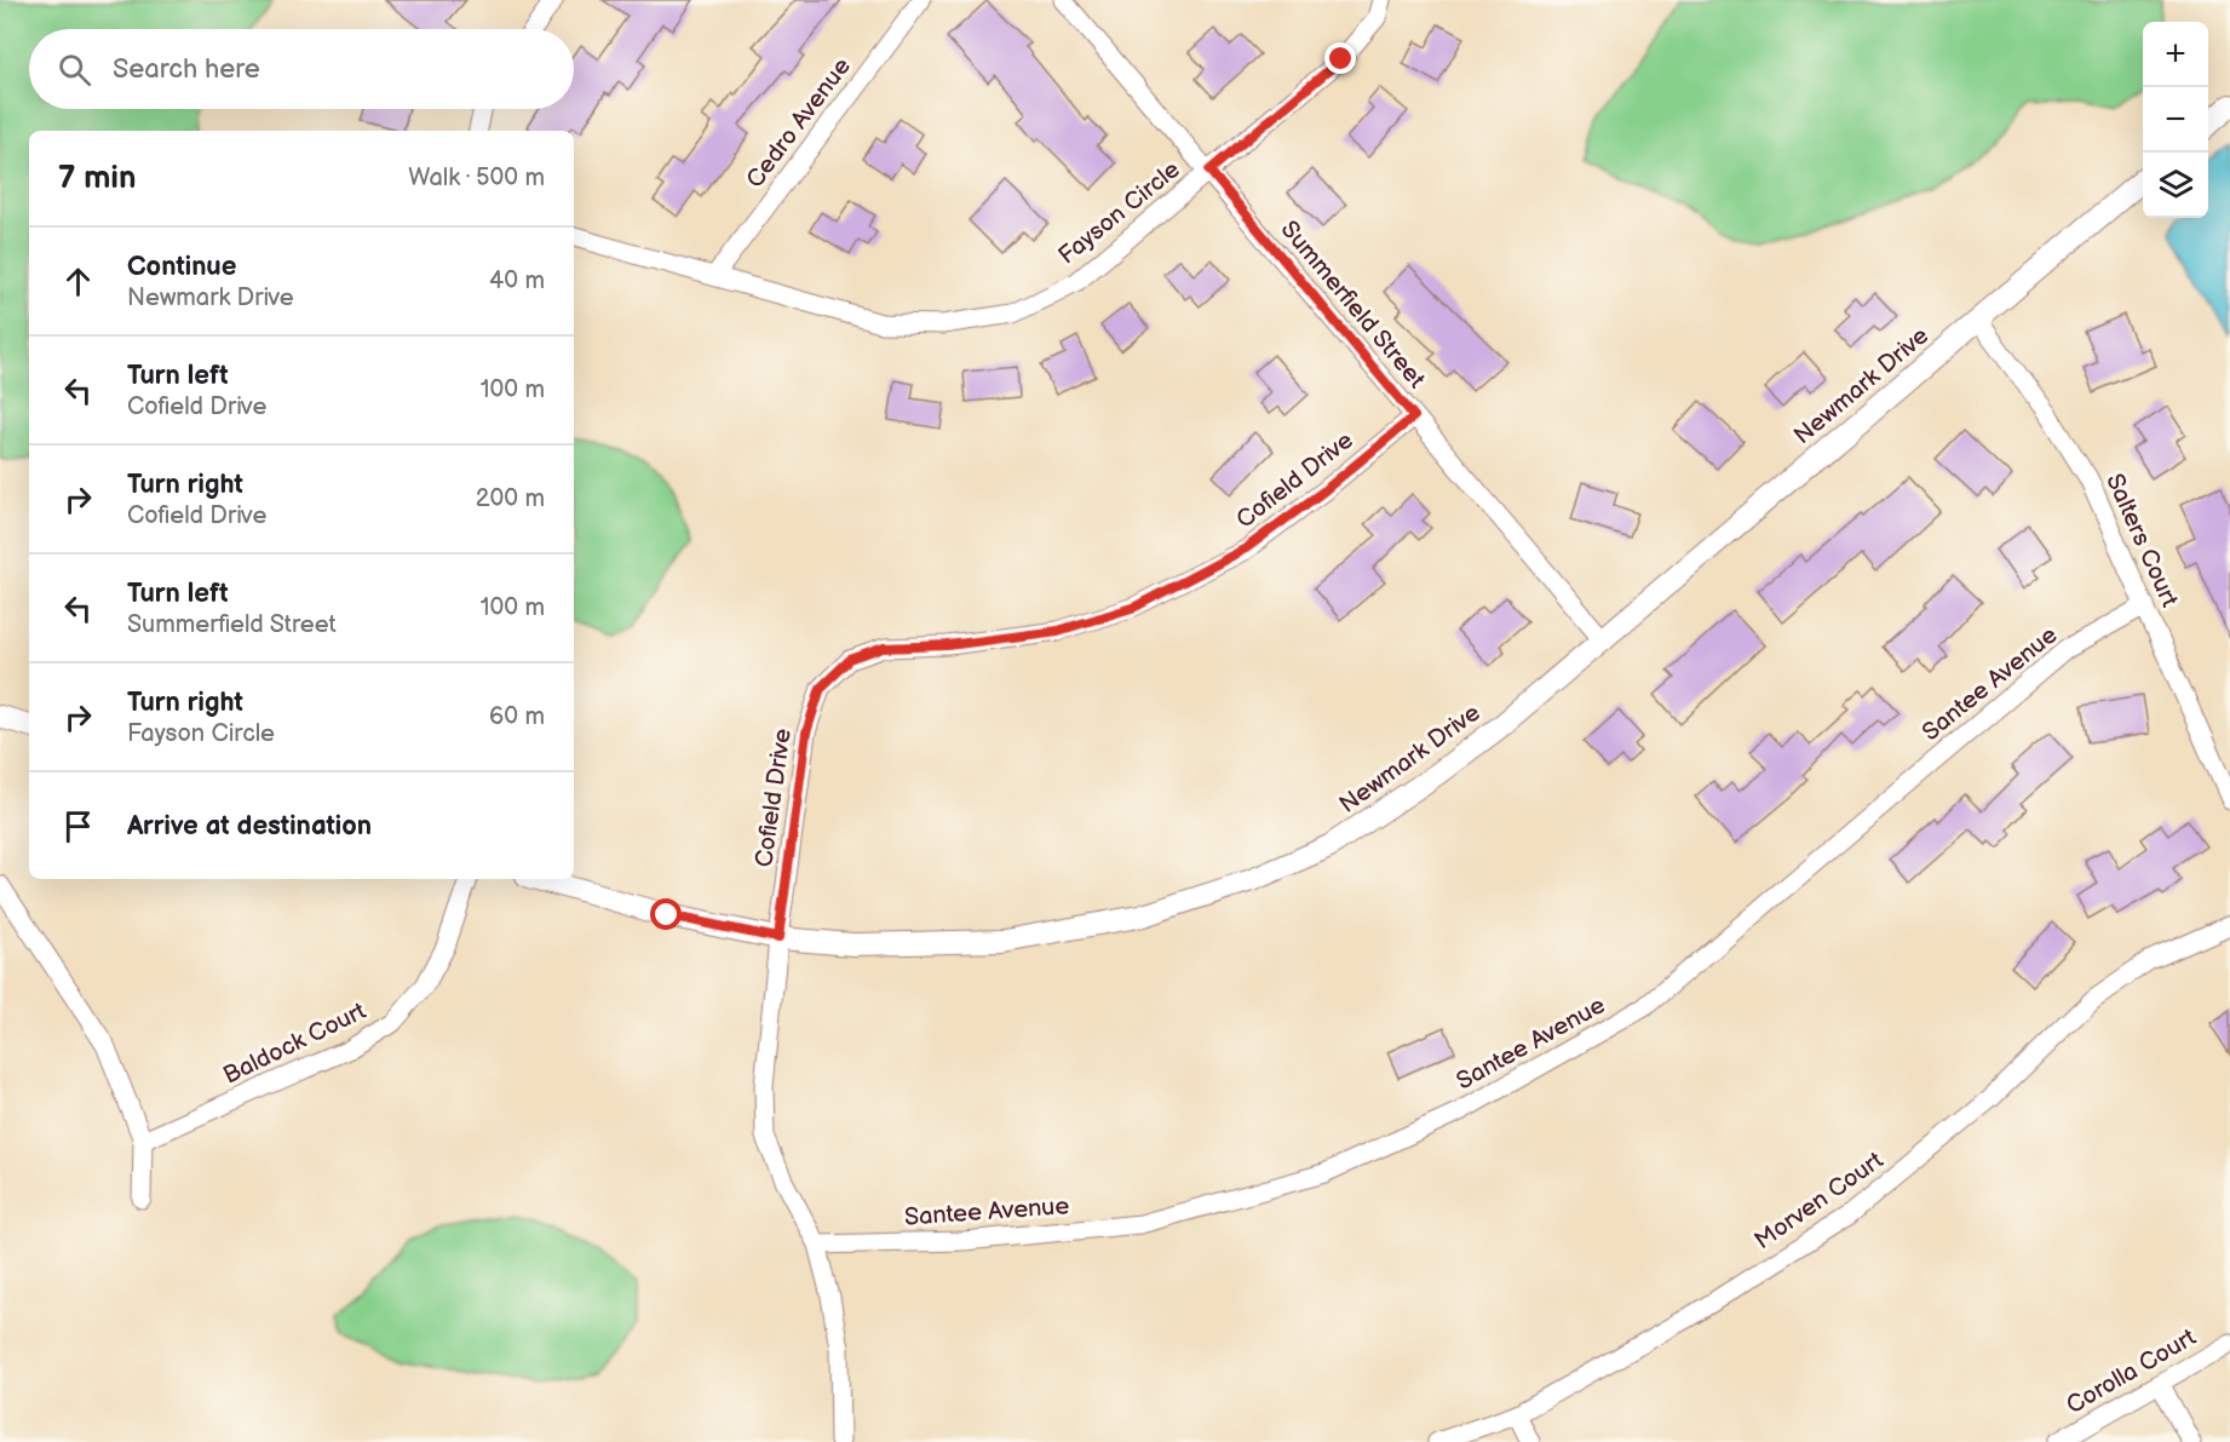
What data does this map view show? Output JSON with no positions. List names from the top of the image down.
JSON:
{
  "streets": {
    "street": [
      "Cedro Avenue",
      "Fayson Circle",
      "Summerfield Street",
      "Newmark Drive",
      "Cofield Drive",
      "Salters Court",
      "Santee Avenue",
      "Baldock Court",
      "Morven Court",
      "Corolla Court"
    ]
  },
  "crossings": [
    ["Cedro Avenue", "Fayson Circle"],
    ["Fayson Circle", "Summerfield Street"],
    ["Summerfield Street", "Newmark Drive"],
    ["Summerfield Street", "Cofield Drive"],
    ["Newmark Drive", "Cofield Drive"],
    ["Newmark Drive", "Salters Court"],
    ["Cofield Drive", "Santee Avenue"],
    ["Salters Court", "Santee Avenue"]
  ],
  "page": {
    "map_buttons": ["+", "−"],
    "search": "Search here",
    "heading": ["7 min", "Walk · 500 m"],
    "list": [
      ["Continue", "Newmark Drive", "40 m"],
      ["Turn left", "Cofield Drive", "100 m"],
      ["Turn right", "Cofield Drive", "200 m"],
      ["Turn left", "Summerfield Street", "100 m"],
      ["Turn right", "Fayson Circle", "60 m"],
      "Arrive at destination"
    ]
  }
}
